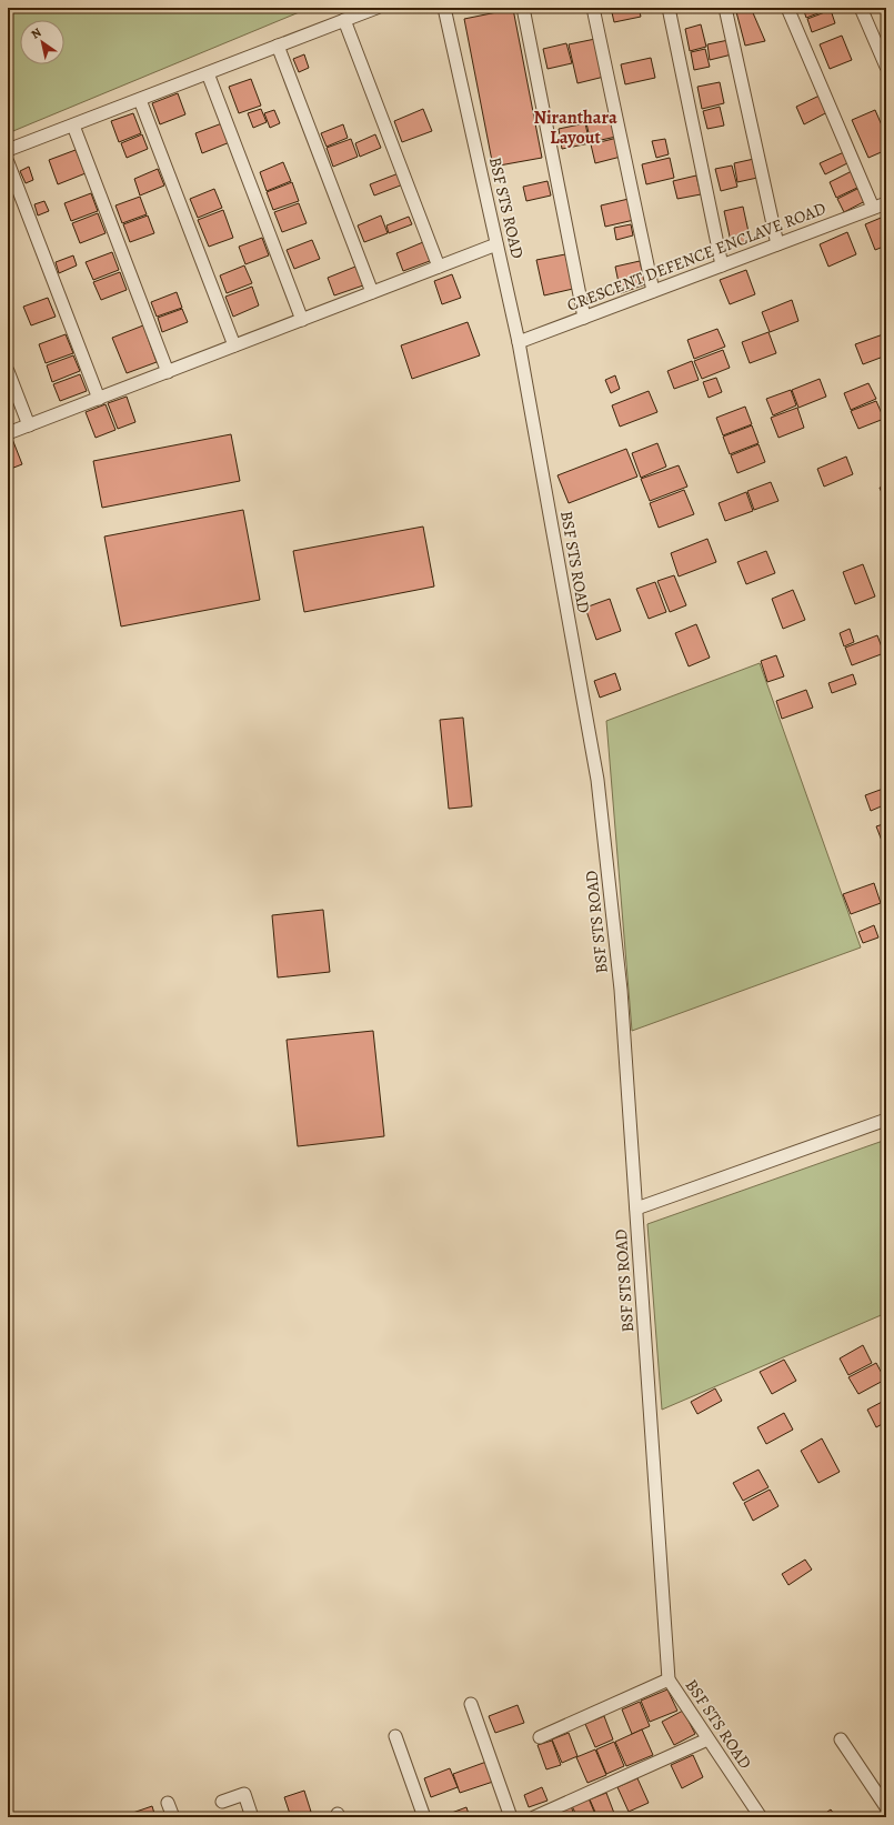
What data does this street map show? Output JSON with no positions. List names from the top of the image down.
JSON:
{
  "streets": {
    "street": ["BSF STS ROAD", "CRESCENT DEFENCE ENCLAVE ROAD"]
  },
  "crossings": [
    ["BSF STS ROAD", "CRESCENT DEFENCE ENCLAVE ROAD"]
  ],
  "districts": ["Niranthara Layout"],
  "north": "top left"
}
